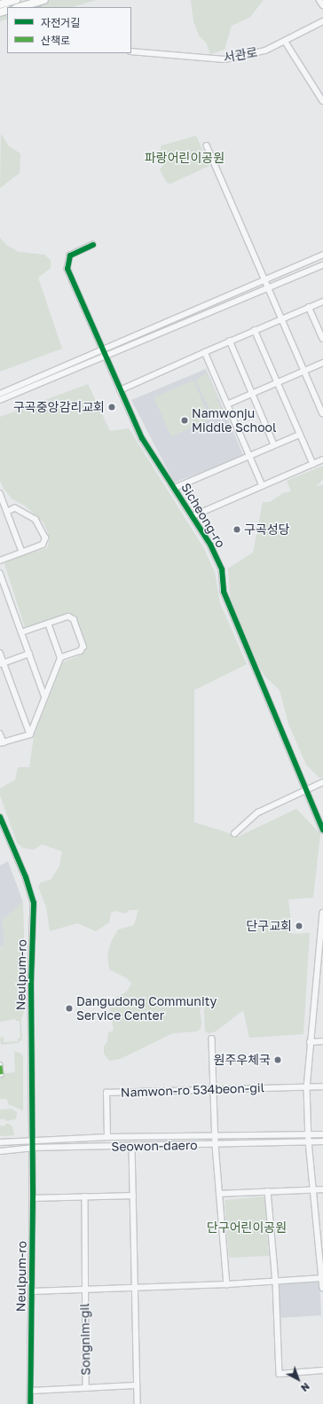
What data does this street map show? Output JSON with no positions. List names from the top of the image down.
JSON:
{
  "streets": {
    "street": [
      "서관로",
      "Sicheong-ro",
      "Neulpum-ro",
      "Namwon-ro 534beon-gil",
      "Seowon-daero",
      "Songnim-gil"
    ]
  },
  "crossings": [
    ["Neulpum-ro", "Seowon-daero"],
    ["Neulpum-ro", "Songnim-gil"],
    ["Namwon-ro 534beon-gil", "Seowon-daero"]
  ],
  "parks": ["파랑어린이공원", "단구어린이공원"],
  "places": [
    "구곡중앙감리교회",
    "Namwonju Middle School",
    "구곡성당",
    "단구교회",
    "Dangudong Community Service Center",
    "원주우체국"
  ],
  "legend": ["자전거길", "산책로"],
  "north": "bottom right"
}
